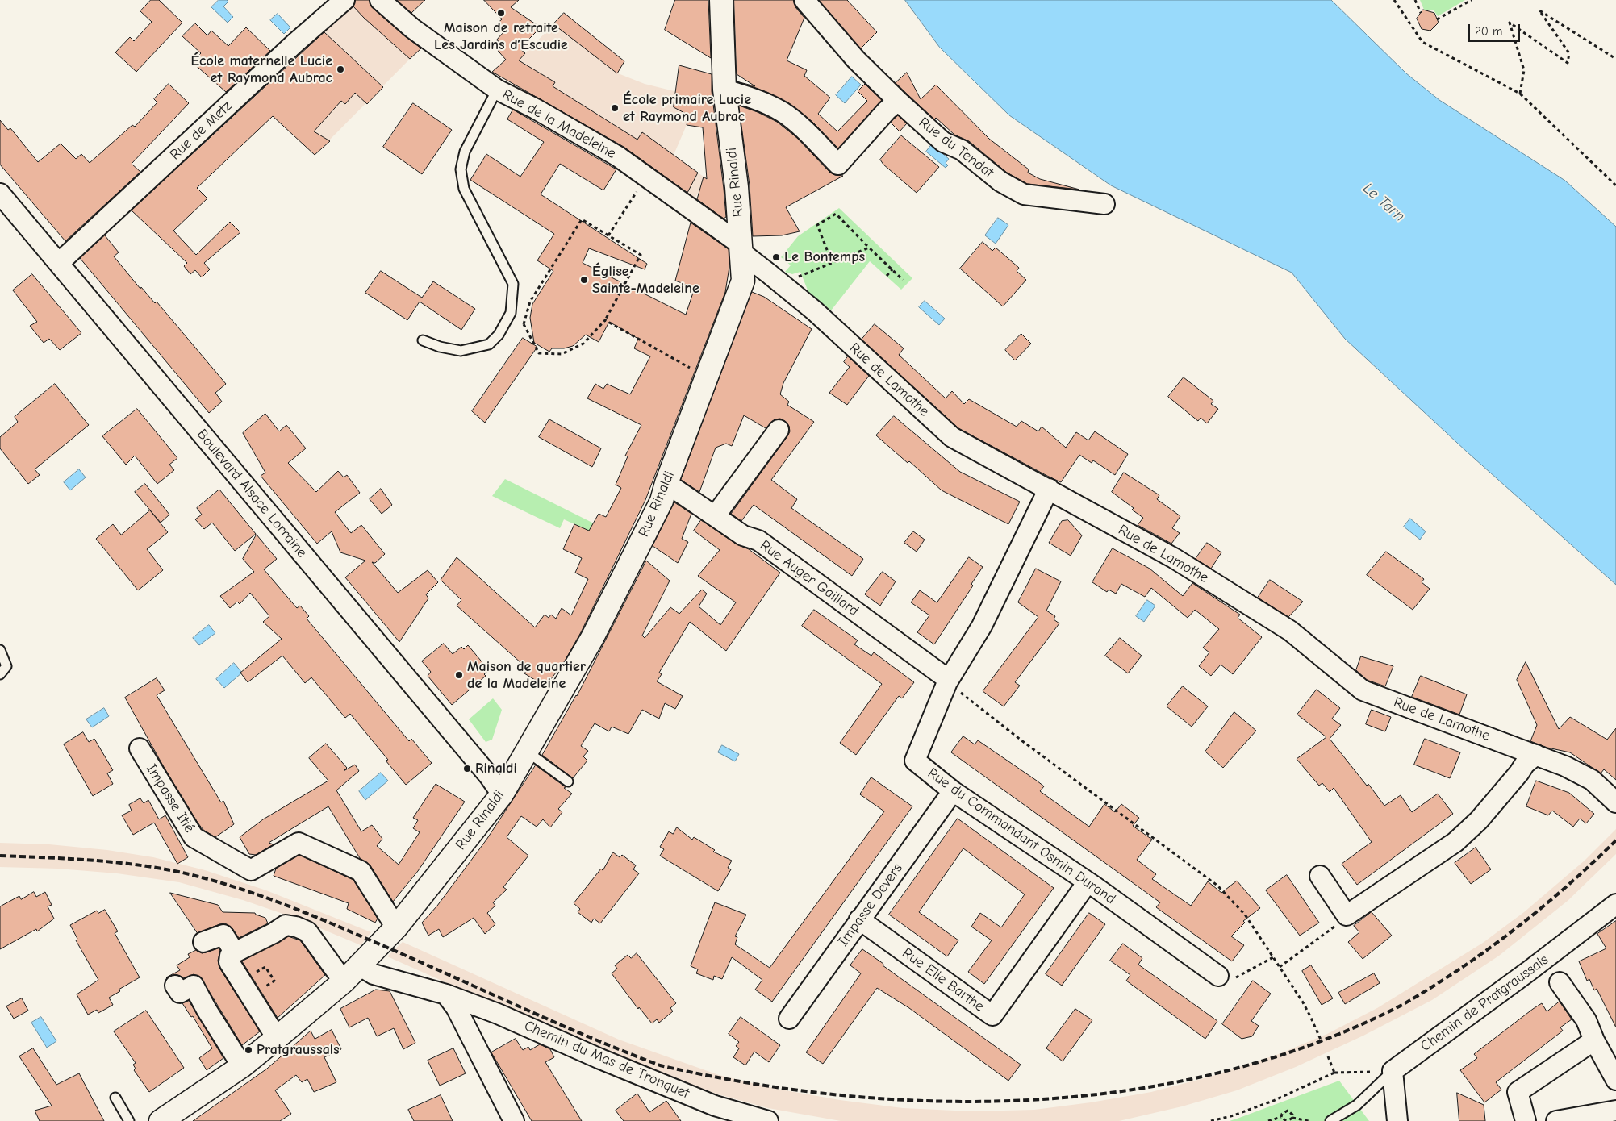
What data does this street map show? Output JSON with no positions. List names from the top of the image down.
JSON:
{
  "streets": {
    "street": [
      "Rue de la Madeleine",
      "Rue de Metz",
      "Rue du Tendat",
      "Rue Rinaldi",
      "Rue de Lamothe",
      "Boulevard Alsace Lorraine",
      "Rue Auger Gaillard",
      "Impasse Itié",
      "Rue du Commandant Osmin Durand",
      "Impasse Devers",
      "Rue Elie Barthe",
      "Chemin de Pratgraussals",
      "Chemin du Mas de Tronquet"
    ]
  },
  "crossings": [
    ["Rue de la Madeleine", "Rue Rinaldi"],
    ["Rue de la Madeleine", "Rue de Lamothe"],
    ["Rue de Metz", "Boulevard Alsace Lorraine"],
    ["Rue Rinaldi", "Rue de Lamothe"],
    ["Rue Rinaldi", "Boulevard Alsace Lorraine"],
    ["Rue Rinaldi", "Rue Auger Gaillard"],
    ["Rue Rinaldi", "Impasse Itié"],
    ["Rue de Lamothe", "Rue du Commandant Osmin Durand"],
    ["Rue Auger Gaillard", "Rue du Commandant Osmin Durand"],
    ["Rue du Commandant Osmin Durand", "Impasse Devers"],
    ["Rue du Commandant Osmin Durand", "Rue Elie Barthe"],
    ["Impasse Devers", "Rue Elie Barthe"]
  ],
  "water": ["Le Tarn"],
  "places": [
    "Maison de retraite Les Jardins d’Escudie",
    "École maternelle Lucie et Raymond Aubrac",
    "École primaire Lucie et Raymond Aubrac",
    "Le Bontemps",
    "Église Sainte-Madeleine",
    "Maison de quartier de la Madeleine",
    "Rinaldi",
    "Pratgraussals"
  ],
  "scale_bar": "20 m"
}
